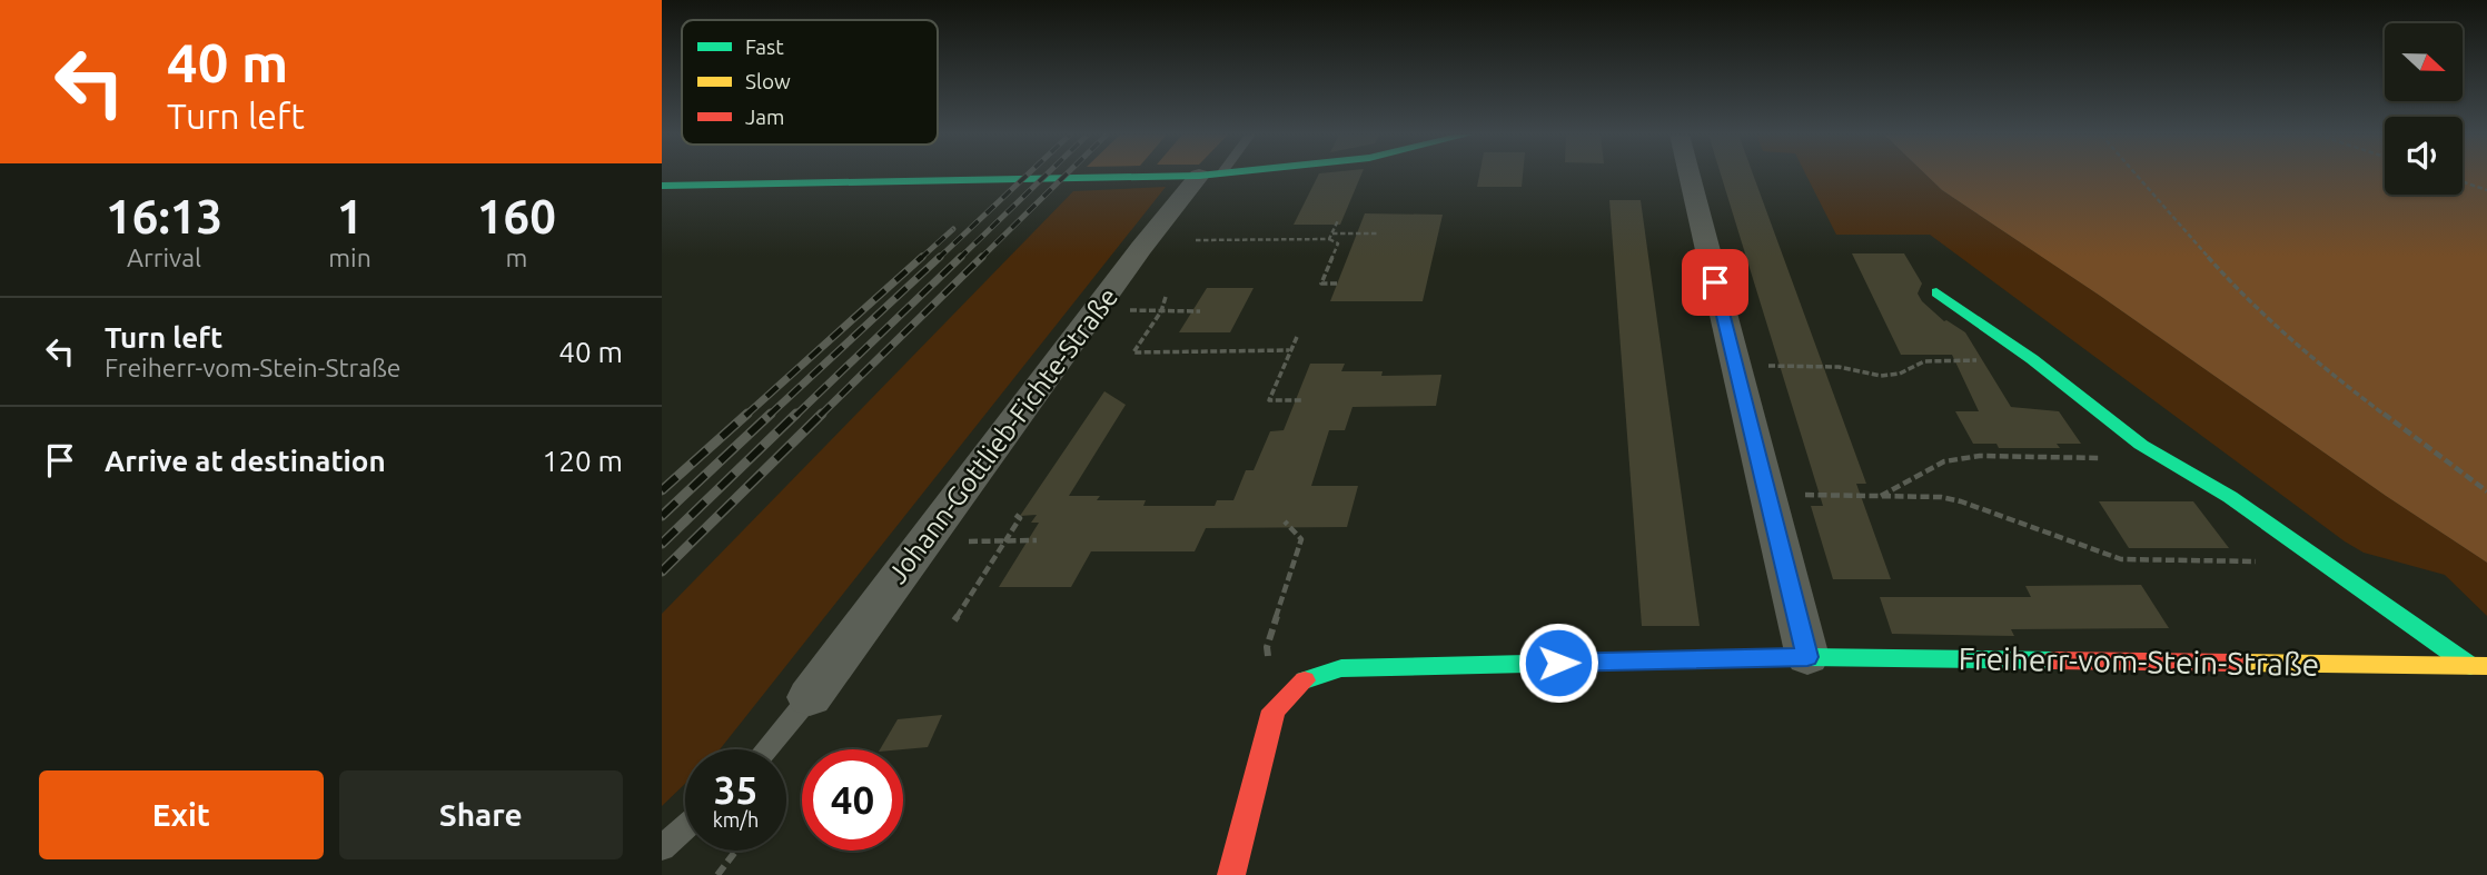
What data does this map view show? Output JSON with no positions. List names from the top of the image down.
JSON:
{
  "streets": {
    "street": ["Johann-Gottlieb-Fichte-Straße", "Freiherr-vom-Stein-Straße"]
  },
  "legend": ["Fast", "Slow", "Jam"],
  "north": "right",
  "page": {
    "turn": ["40 m", "Turn left"],
    "eta": [
      "16:13",
      "Arrival",
      "1",
      "min",
      "160",
      "m"
    ],
    "list": [
      {
        "name": "Turn left",
        "note": "Freiherr-vom-Stein-Straße",
        "value": "40 m"
      },
      {
        "name": "Arrive at destination",
        "value": "120 m"
      }
    ],
    "speed": "35 km/h",
    "limit": "40",
    "buttons": ["Exit", "Share"]
  }
}
